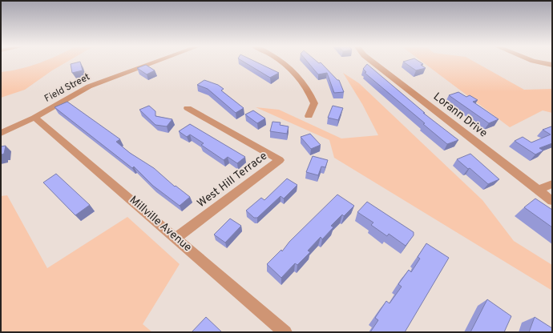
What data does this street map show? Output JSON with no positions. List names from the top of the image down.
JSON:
{
  "streets": {
    "street": [
      "Field Street",
      "Lorann Drive",
      "West Hill Terrace",
      "Millville Avenue"
    ]
  },
  "crossings": [
    ["Field Street", "Millville Avenue"],
    ["West Hill Terrace", "Millville Avenue"]
  ]
}
